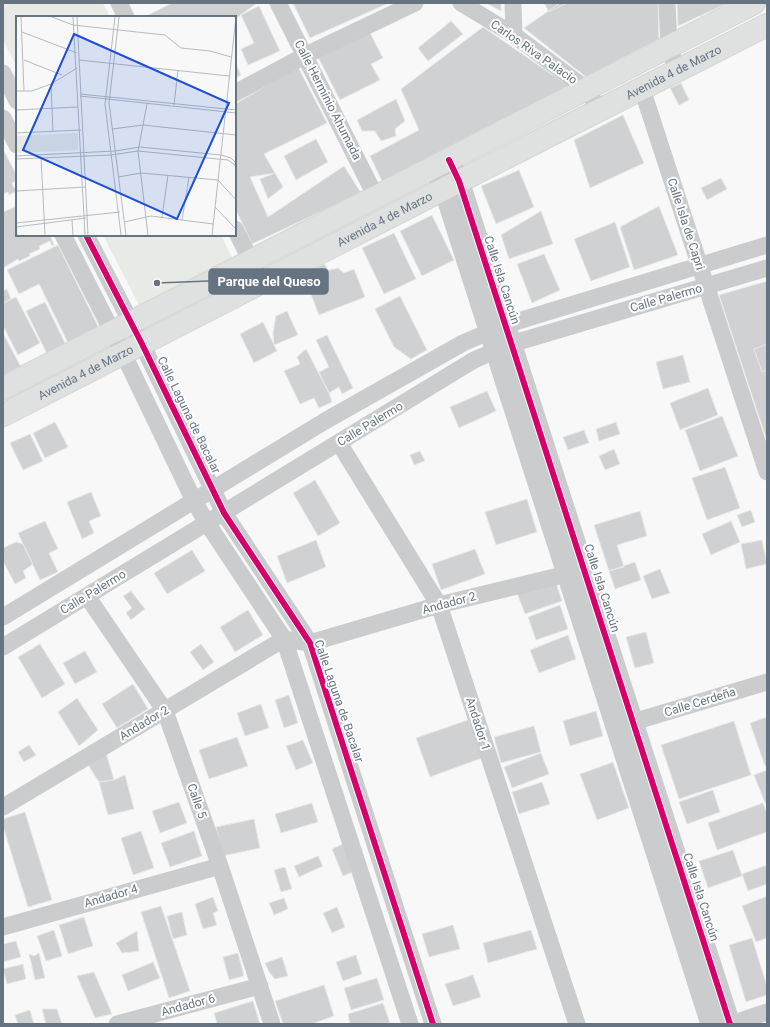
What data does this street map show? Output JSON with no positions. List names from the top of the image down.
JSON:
{
  "streets": {
    "main road": ["Avenida 4 de Marzo"],
    "street": [
      "Carlos Riva Palacio",
      "Calle Herminio Ahumada",
      "Calle Isla de Capri",
      "Calle Isla Cancún",
      "Calle Palermo",
      "Calle Laguna de Bacalar",
      "Andador 2",
      "Calle Cerdeña",
      "Andador 1",
      "Calle 5",
      "Andador 4",
      "Andador 6"
    ]
  },
  "crossings": [
    ["Carlos Riva Palacio", "Avenida 4 de Marzo"],
    ["Avenida 4 de Marzo", "Calle Herminio Ahumada"],
    ["Avenida 4 de Marzo", "Calle Isla de Capri"],
    ["Avenida 4 de Marzo", "Calle Isla Cancún"],
    ["Avenida 4 de Marzo", "Calle Laguna de Bacalar"],
    ["Calle Isla de Capri", "Calle Palermo"],
    ["Calle Isla Cancún", "Calle Palermo"],
    ["Calle Isla Cancún", "Andador 2"],
    ["Calle Isla Cancún", "Calle Cerdeña"],
    ["Calle Palermo", "Calle Laguna de Bacalar"],
    ["Calle Palermo", "Andador 1"],
    ["Calle Palermo", "Calle 5"],
    ["Calle Laguna de Bacalar", "Andador 2"],
    ["Andador 2", "Andador 1"],
    ["Andador 2", "Calle 5"],
    ["Calle 5", "Andador 4"],
    ["Calle 5", "Andador 6"]
  ],
  "places": ["Parque del Queso"]
}
